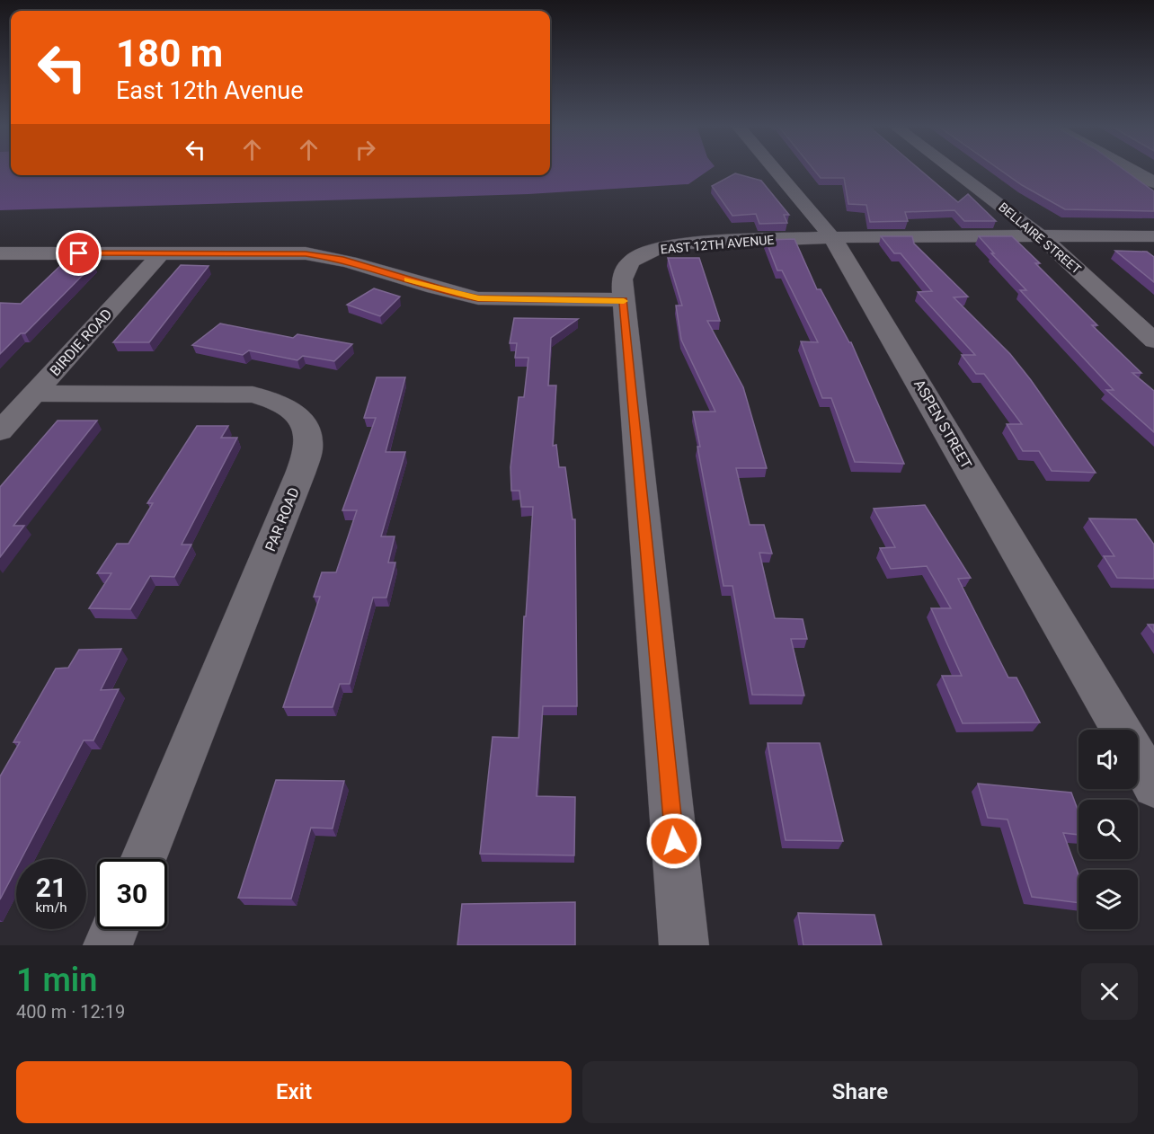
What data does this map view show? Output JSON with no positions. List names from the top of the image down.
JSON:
{
  "streets": {
    "street": [
      "BELLAIRE STREET",
      "EAST 12TH AVENUE",
      "BIRDIE ROAD",
      "ASPEN STREET",
      "PAR ROAD"
    ]
  },
  "crossings": [
    ["BELLAIRE STREET", "EAST 12TH AVENUE"],
    ["EAST 12TH AVENUE", "ASPEN STREET"],
    ["BIRDIE ROAD", "PAR ROAD"]
  ],
  "page": {
    "turn": ["180 m", "East 12th Avenue"],
    "speed": "21 km/h",
    "limit": "30",
    "heading": ["1 min", "400 m · 12:19"],
    "buttons": ["Exit", "Share"]
  }
}
